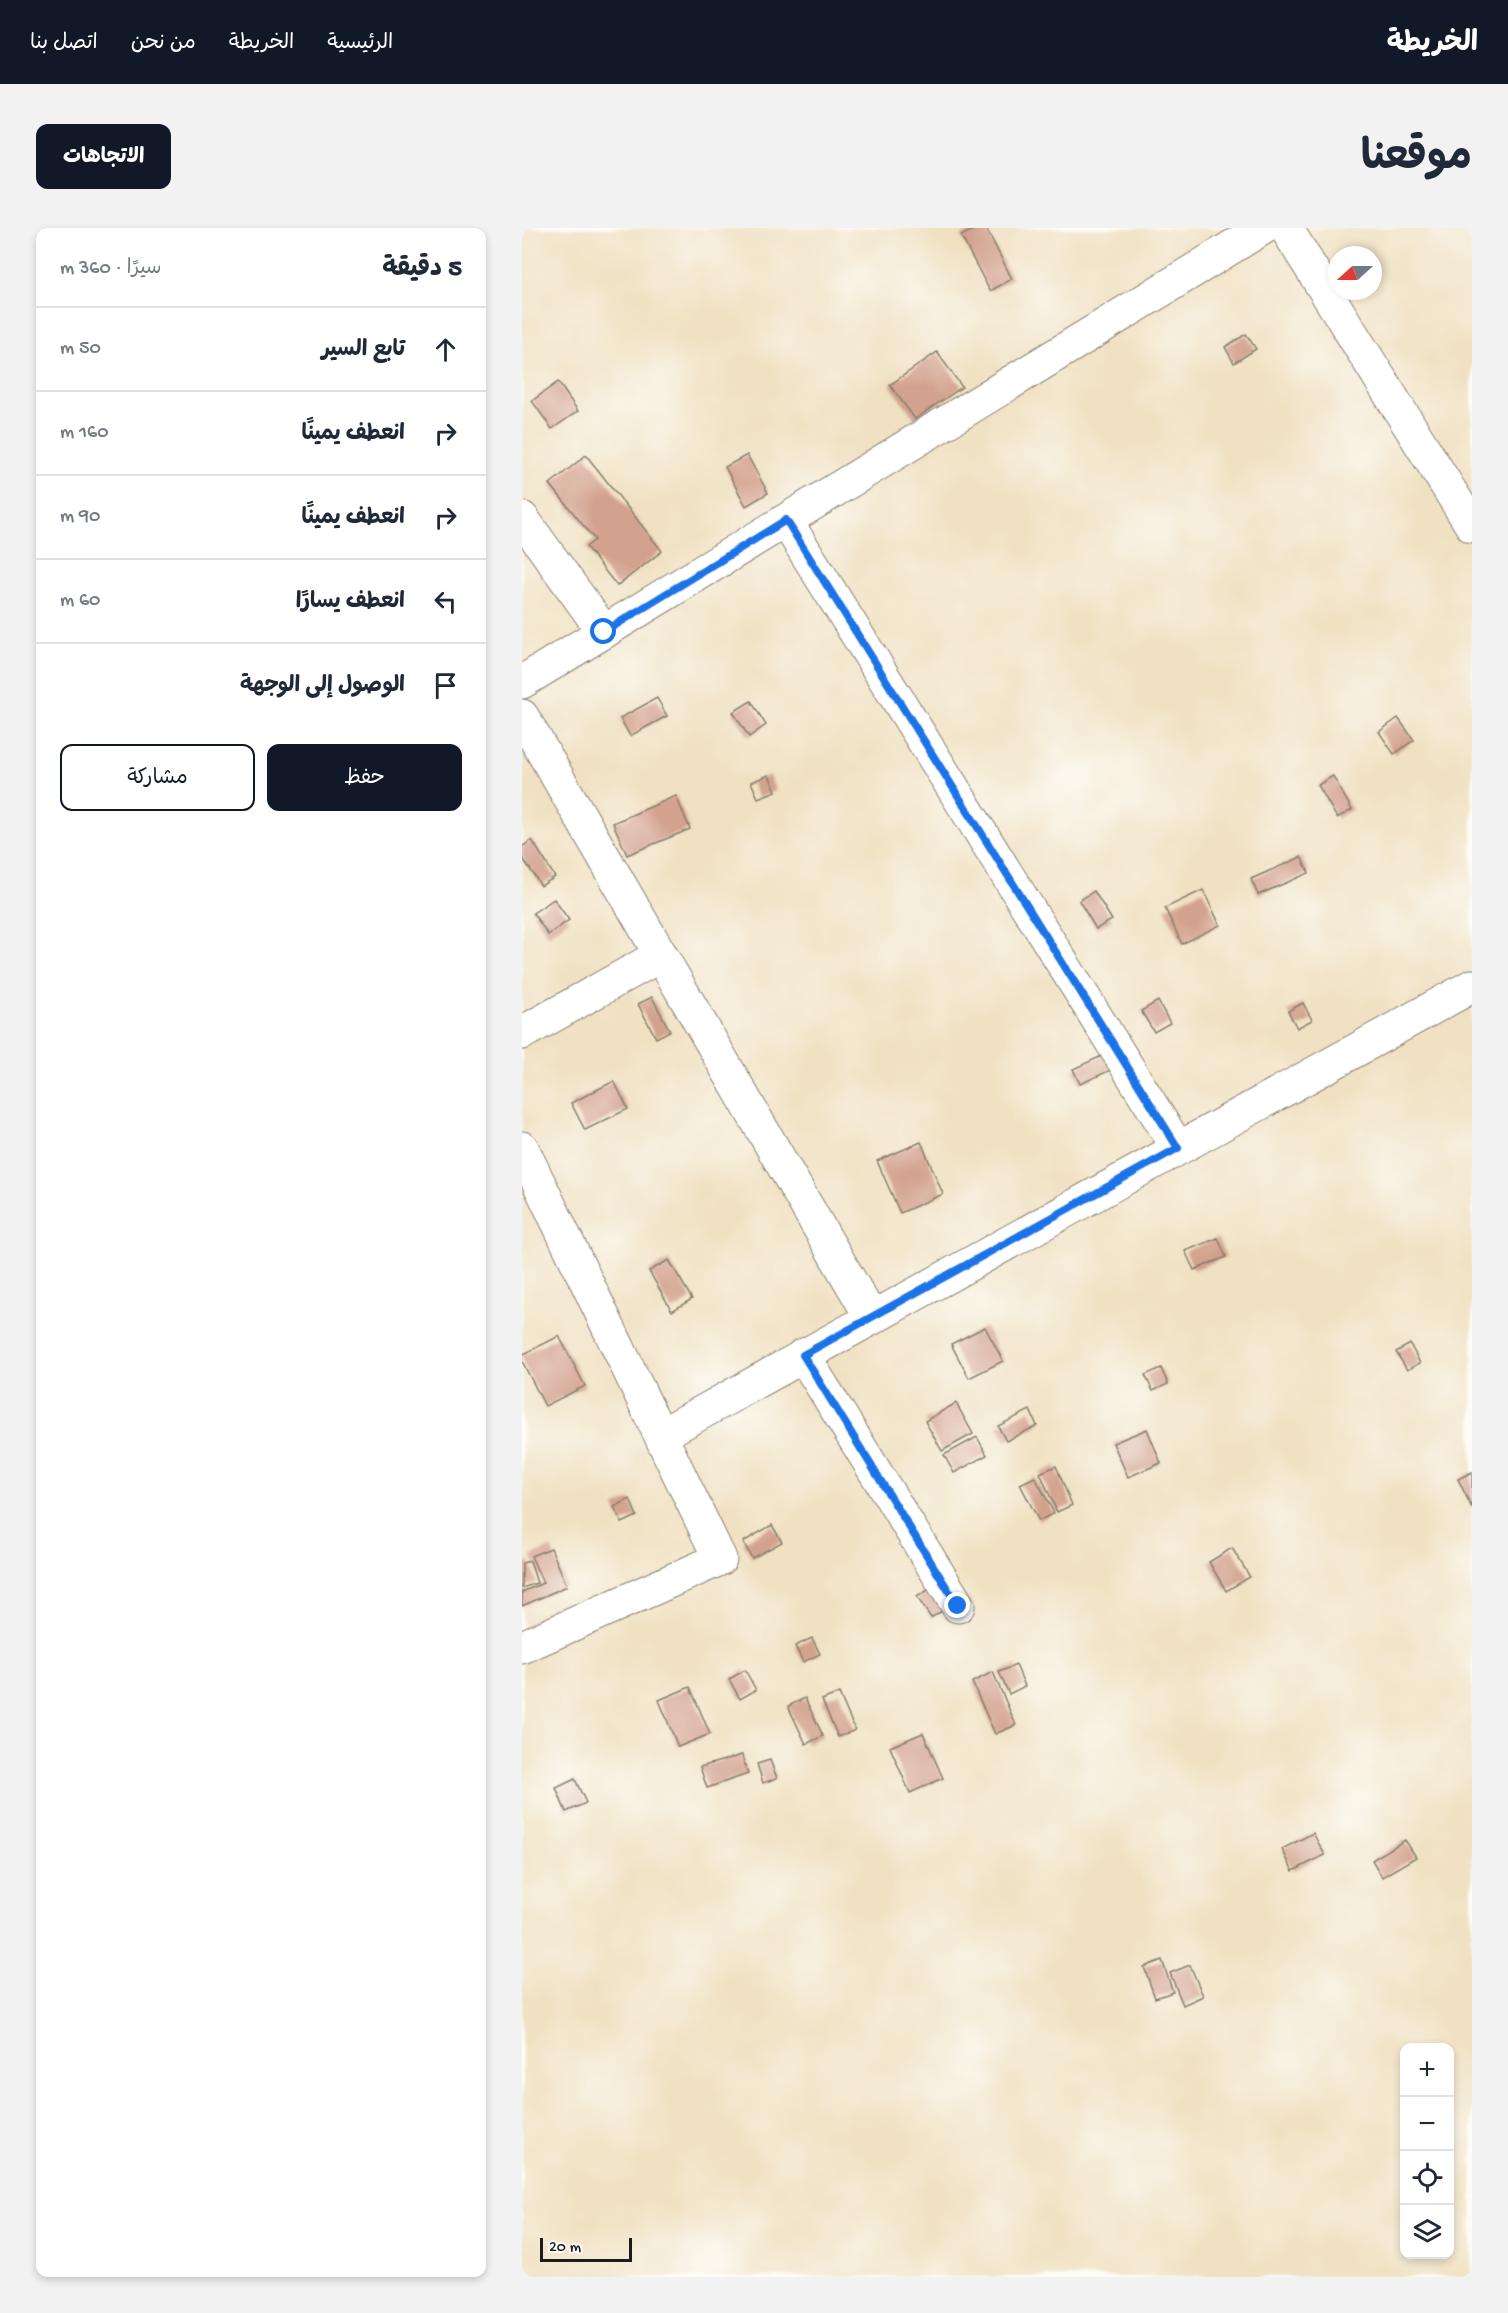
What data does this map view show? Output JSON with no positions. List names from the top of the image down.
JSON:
{
  "scale_bar": "20 m",
  "north": "left",
  "page": {
    "header": "الخريطة",
    "nav": [
      "الرئيسية",
      "الخريطة",
      "من نحن",
      "اتصل بنا"
    ],
    "title": "موقعنا",
    "buttons": [
      "الاتجاهات",
      ["حفظ", "مشاركة"]
    ],
    "heading": ["5 دقيقة", "سيرًا · 360 m"],
    "list": [
      ["تابع السير", "50 m"],
      ["انعطف يمينًا", "160 m"],
      ["انعطف يمينًا", "90 m"],
      ["انعطف يسارًا", "60 m"],
      "الوصول إلى الوجهة"
    ],
    "map_buttons": ["+", "−"],
    "scale": "20 m"
  }
}
